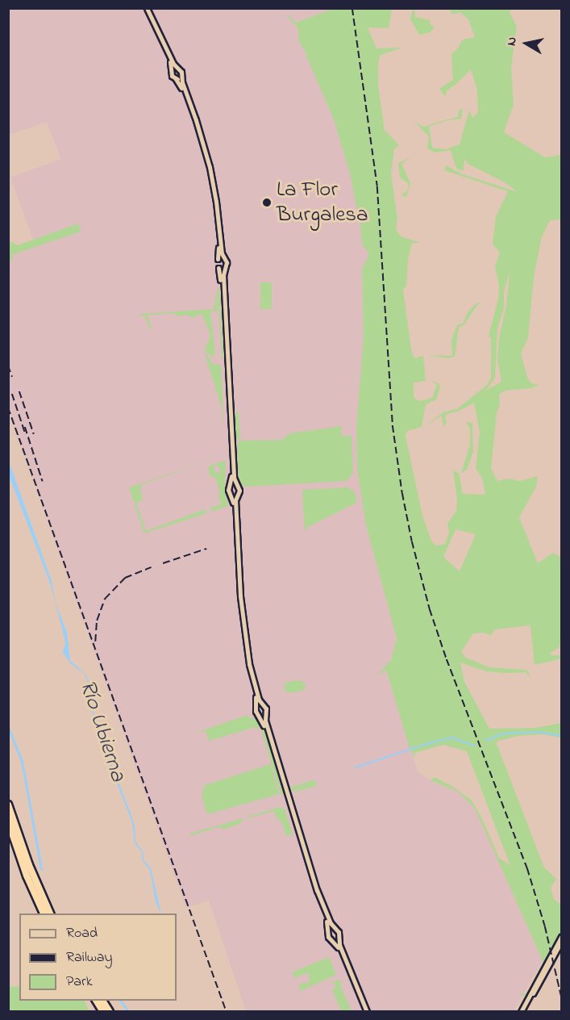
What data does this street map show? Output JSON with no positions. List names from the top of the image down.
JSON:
{
  "water": ["Río Ubierna"],
  "places": ["La Flor Burgalesa"],
  "legend": ["Road", "Railway", "Park"],
  "north": "left"
}
